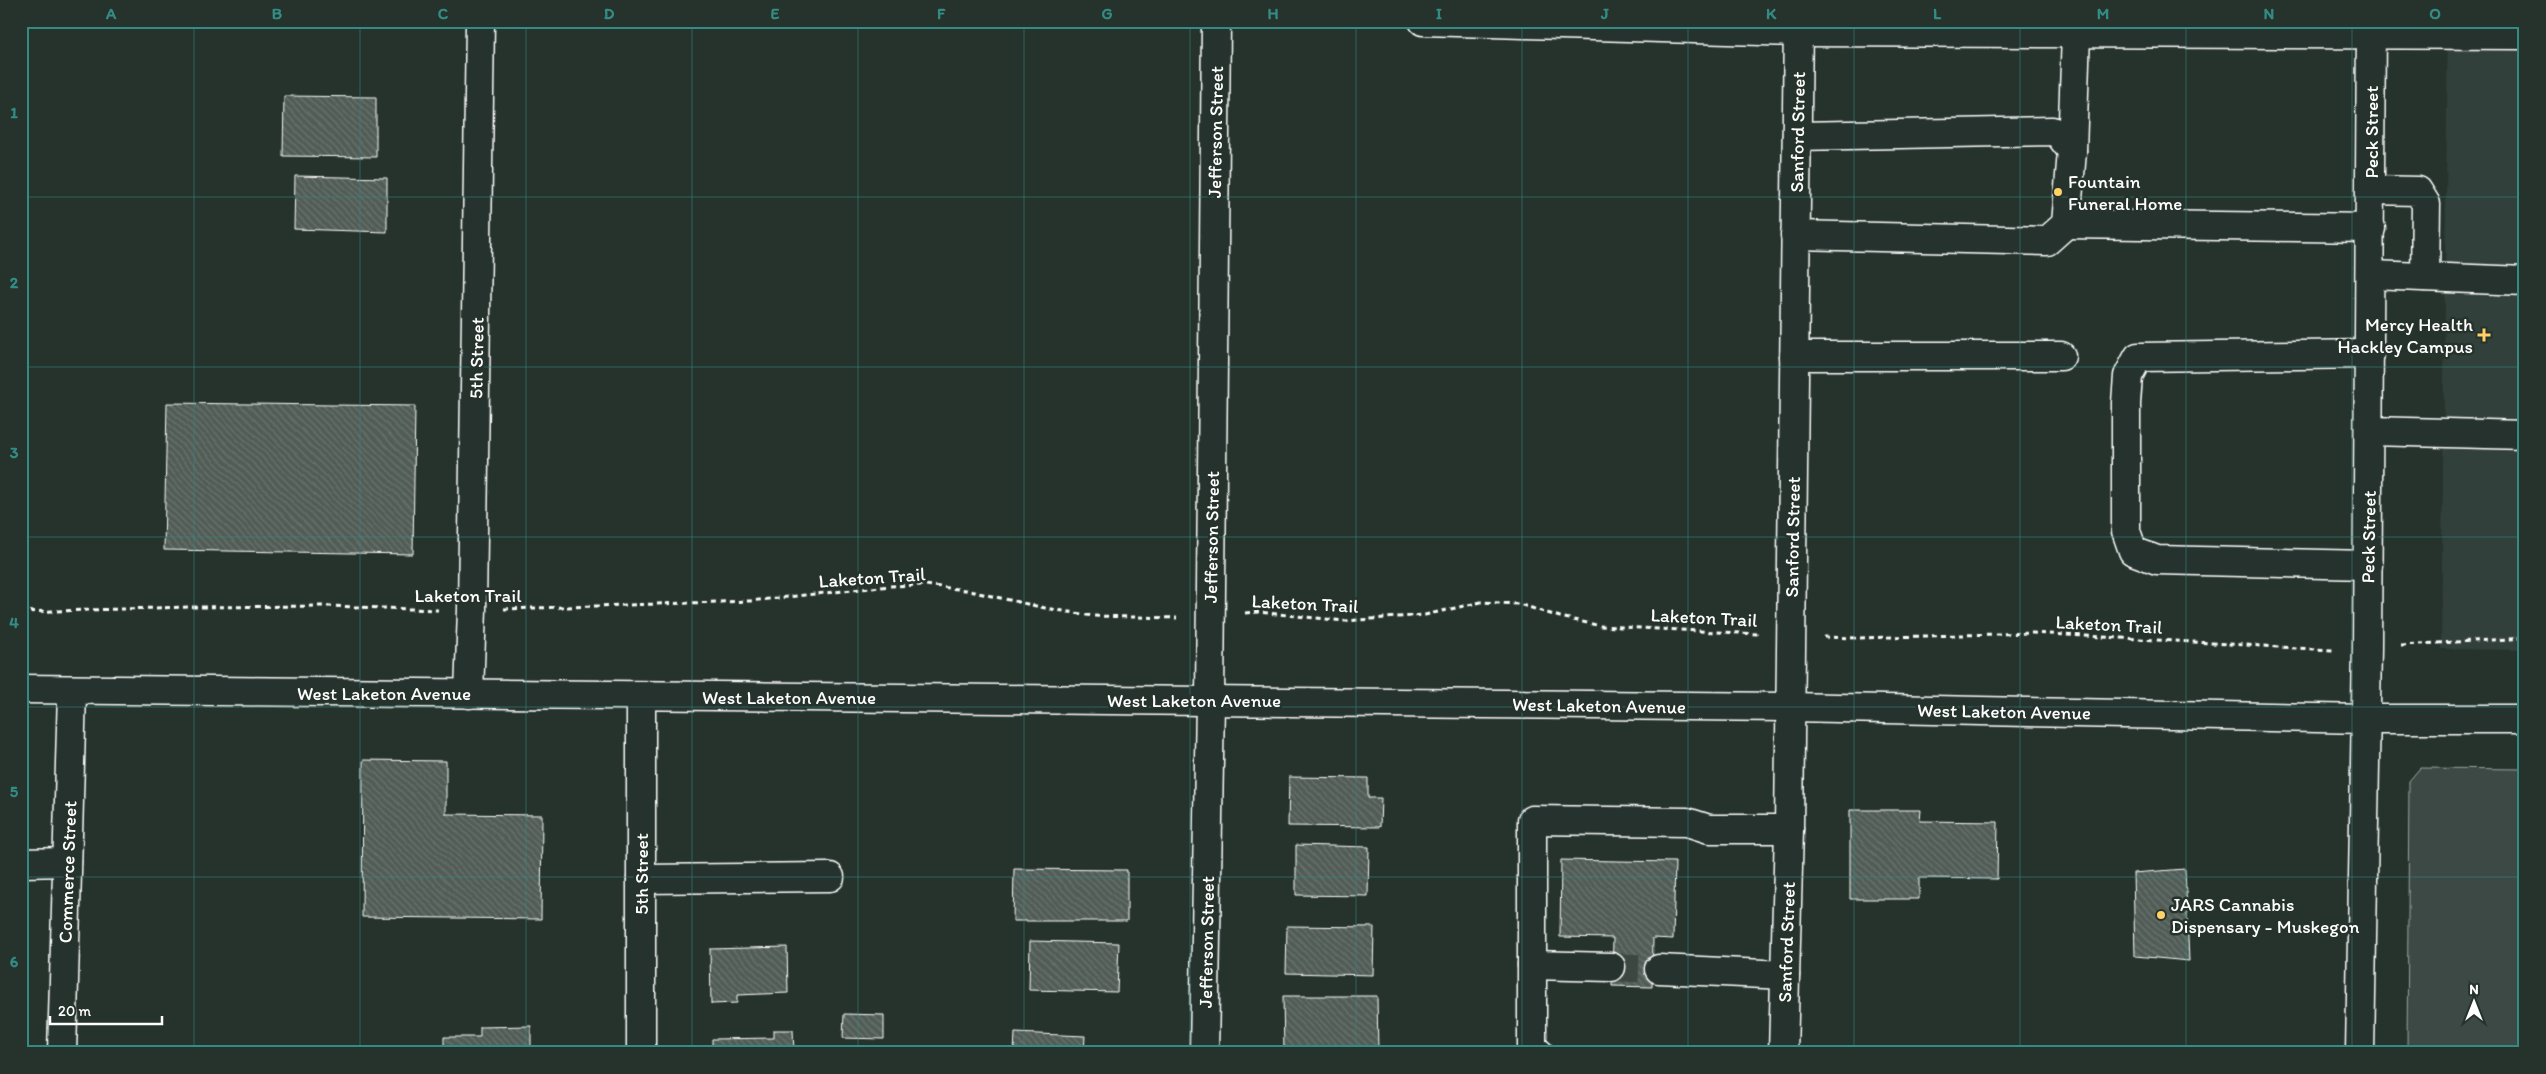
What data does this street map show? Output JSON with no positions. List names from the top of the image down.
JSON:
{
  "streets": {
    "street": [
      "Jefferson Street",
      "Sanford Street",
      "Peck Street",
      "5th Street",
      "West Laketon Avenue",
      "Commerce Street"
    ],
    "path": ["Laketon Trail"]
  },
  "crossings": [
    ["Jefferson Street", "Laketon Trail"],
    ["Jefferson Street", "West Laketon Avenue"],
    ["Sanford Street", "Laketon Trail"],
    ["Sanford Street", "West Laketon Avenue"],
    ["Peck Street", "Laketon Trail"],
    ["Peck Street", "West Laketon Avenue"],
    ["5th Street", "Laketon Trail"],
    ["5th Street", "West Laketon Avenue"],
    ["West Laketon Avenue", "Commerce Street"]
  ],
  "places": {
    "other": ["Fountain Funeral Home", "JARS Cannabis Dispensary - Muskegon"],
    "health": ["Mercy Health Hackley Campus"]
  },
  "scale_bar": "20 m",
  "north": "top",
  "grid": {
    "columns": [
      "A",
      "B",
      "C",
      "D",
      "E",
      "F",
      "G",
      "H",
      "I",
      "J",
      "K",
      "L",
      "M",
      "N",
      "O"
    ],
    "rows": [
      "1",
      "2",
      "3",
      "4",
      "5",
      "6"
    ]
  }
}
